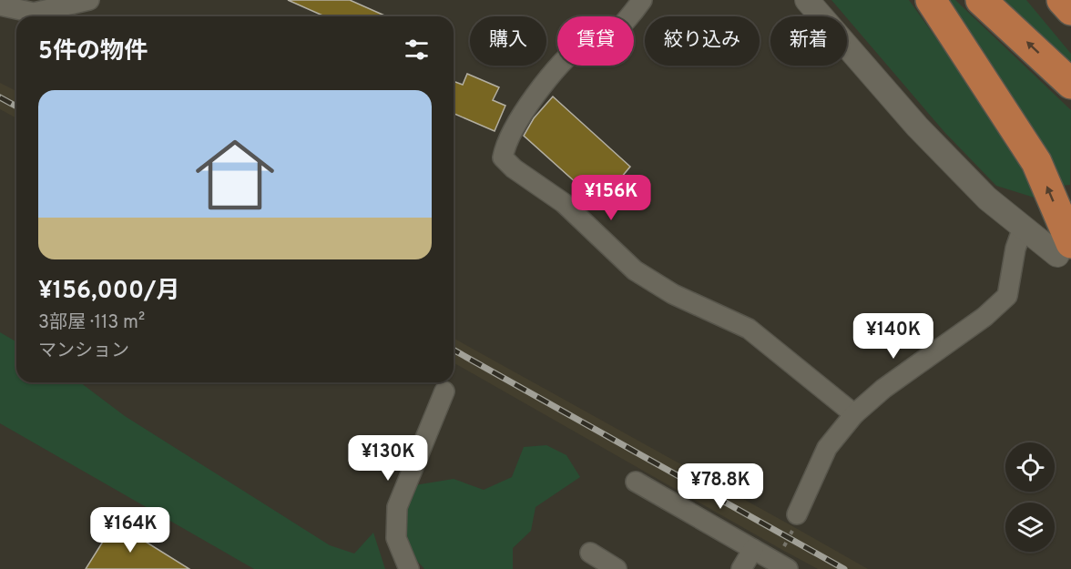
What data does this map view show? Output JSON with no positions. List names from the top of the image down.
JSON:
{
  "page": {
    "chip": [
      "購入",
      "賃貸",
      "絞り込み",
      "新着"
    ],
    "heading": "5件の物件",
    "list": [
      {
        "name": "¥156,000/月",
        "note": "3部屋 · 113 m² · マンション"
      }
    ],
    "price": [
      "¥156K",
      "¥140K",
      "¥130K",
      "¥78.8K",
      "¥164K"
    ]
  }
}
